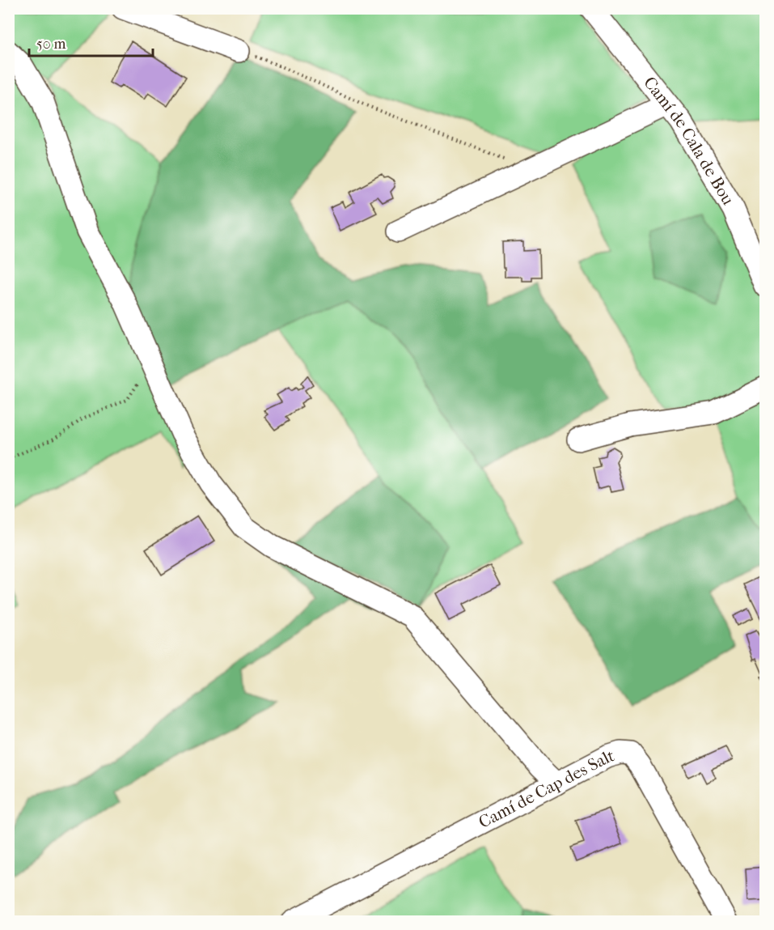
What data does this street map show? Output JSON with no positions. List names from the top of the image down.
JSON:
{
  "streets": {
    "street": ["Camí de Cala de Bou", "Camí de Cap des Salt"]
  },
  "scale_bar": "50 m"
}
